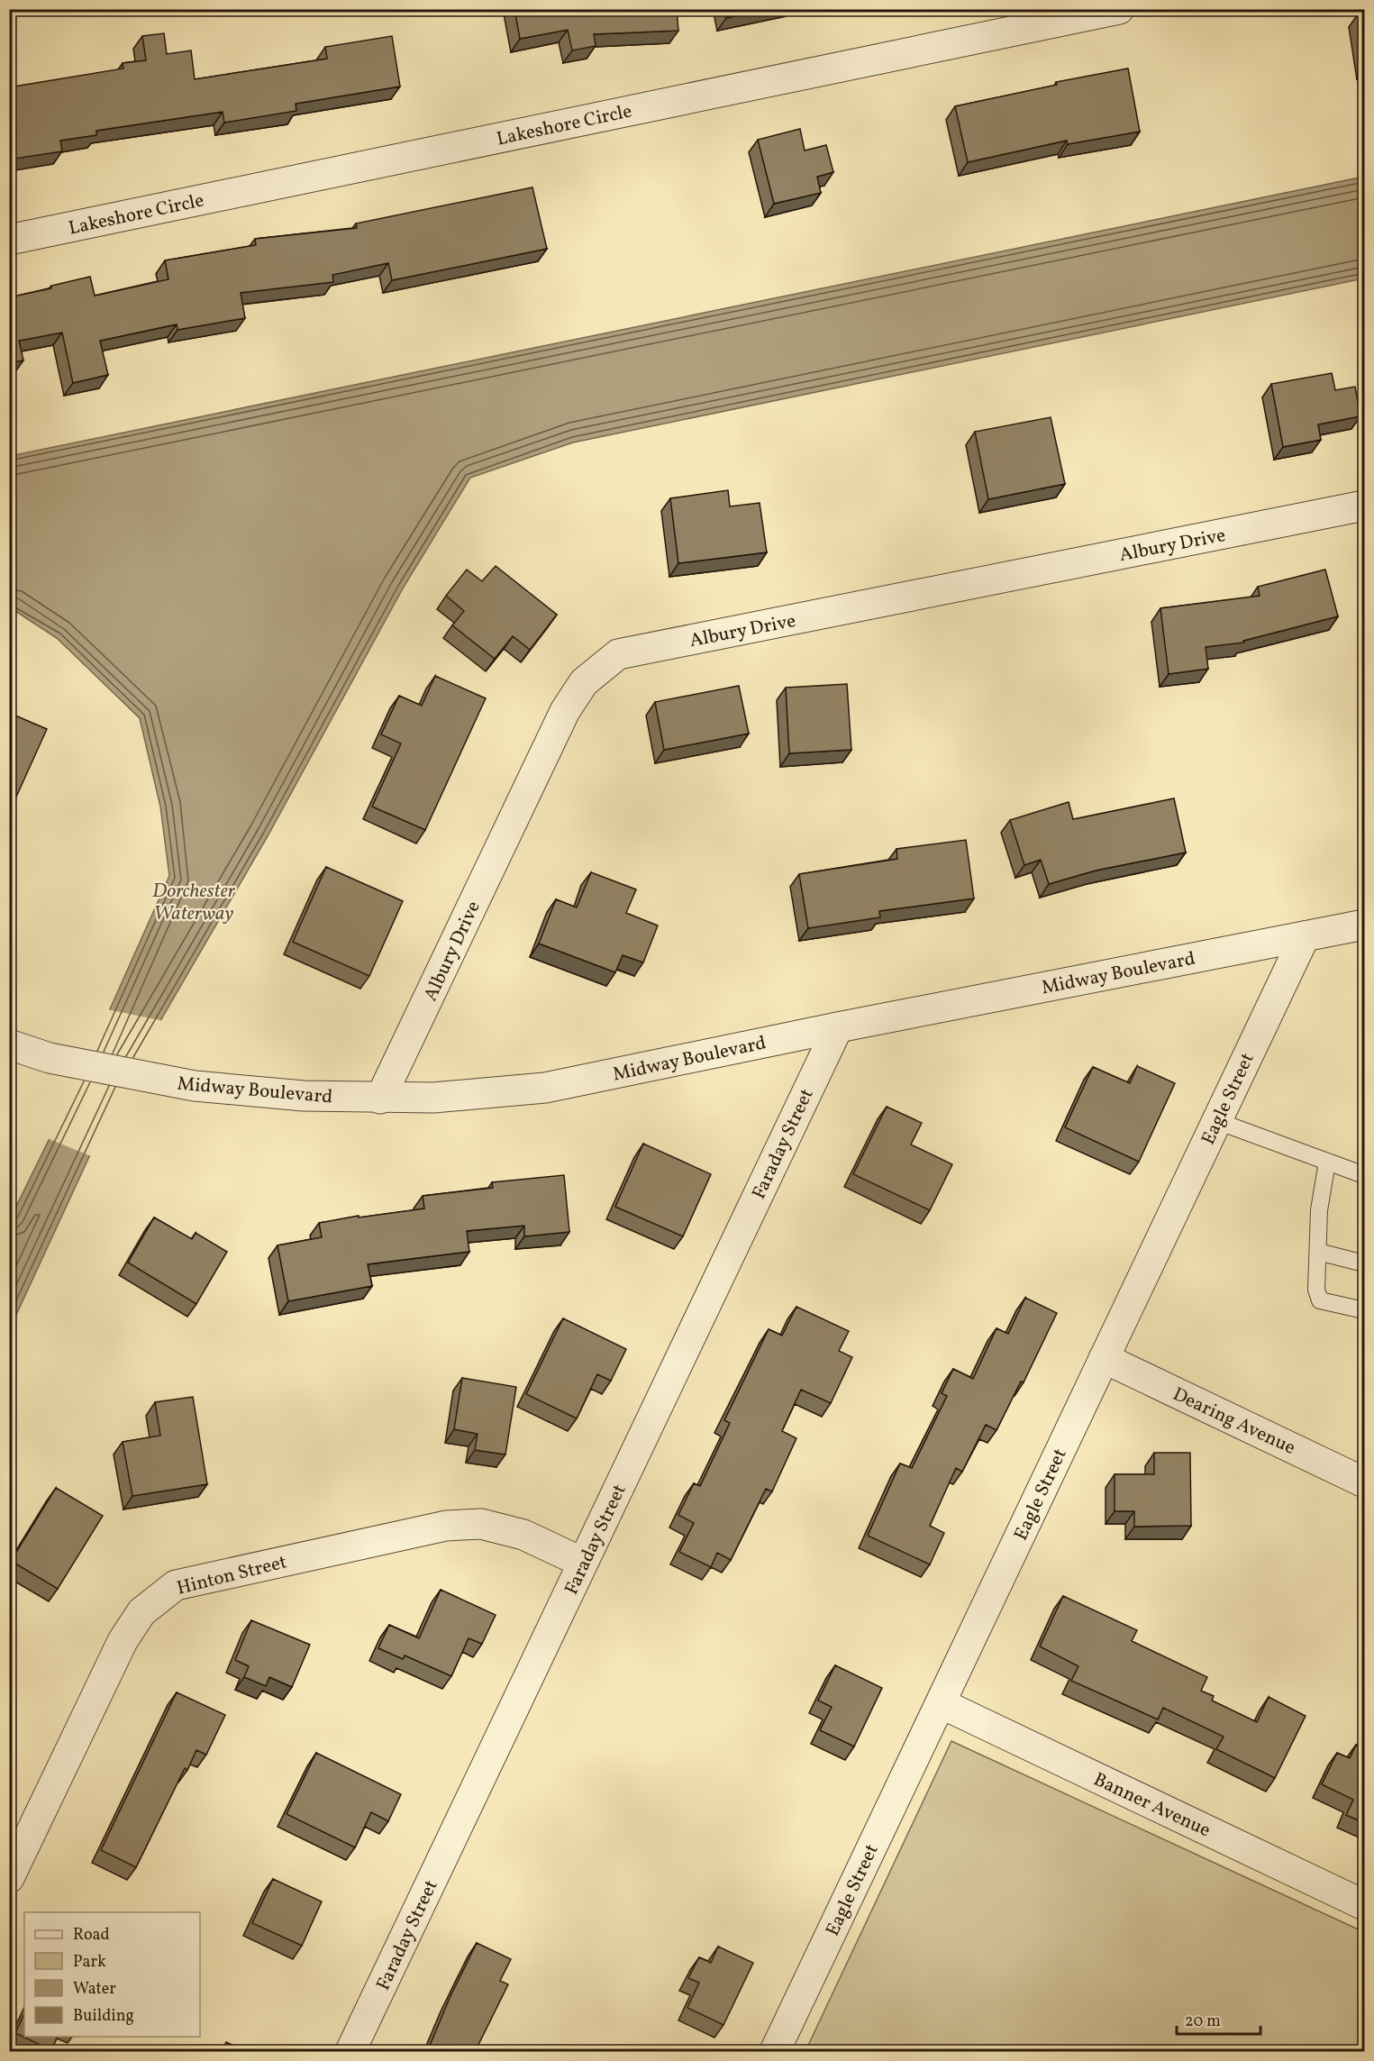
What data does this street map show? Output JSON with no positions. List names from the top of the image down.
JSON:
{
  "streets": {
    "street": [
      "Lakeshore Circle",
      "Albury Drive",
      "Midway Boulevard",
      "Eagle Street",
      "Faraday Street",
      "Dearing Avenue",
      "Hinton Street",
      "Banner Avenue"
    ]
  },
  "crossings": [
    ["Albury Drive", "Midway Boulevard"],
    ["Midway Boulevard", "Eagle Street"],
    ["Midway Boulevard", "Faraday Street"],
    ["Eagle Street", "Dearing Avenue"],
    ["Eagle Street", "Banner Avenue"],
    ["Faraday Street", "Hinton Street"]
  ],
  "water": ["Dorchester Waterway"],
  "legend": [
    "Road",
    "Park",
    "Water",
    "Building"
  ],
  "scale_bar": "20 m"
}
